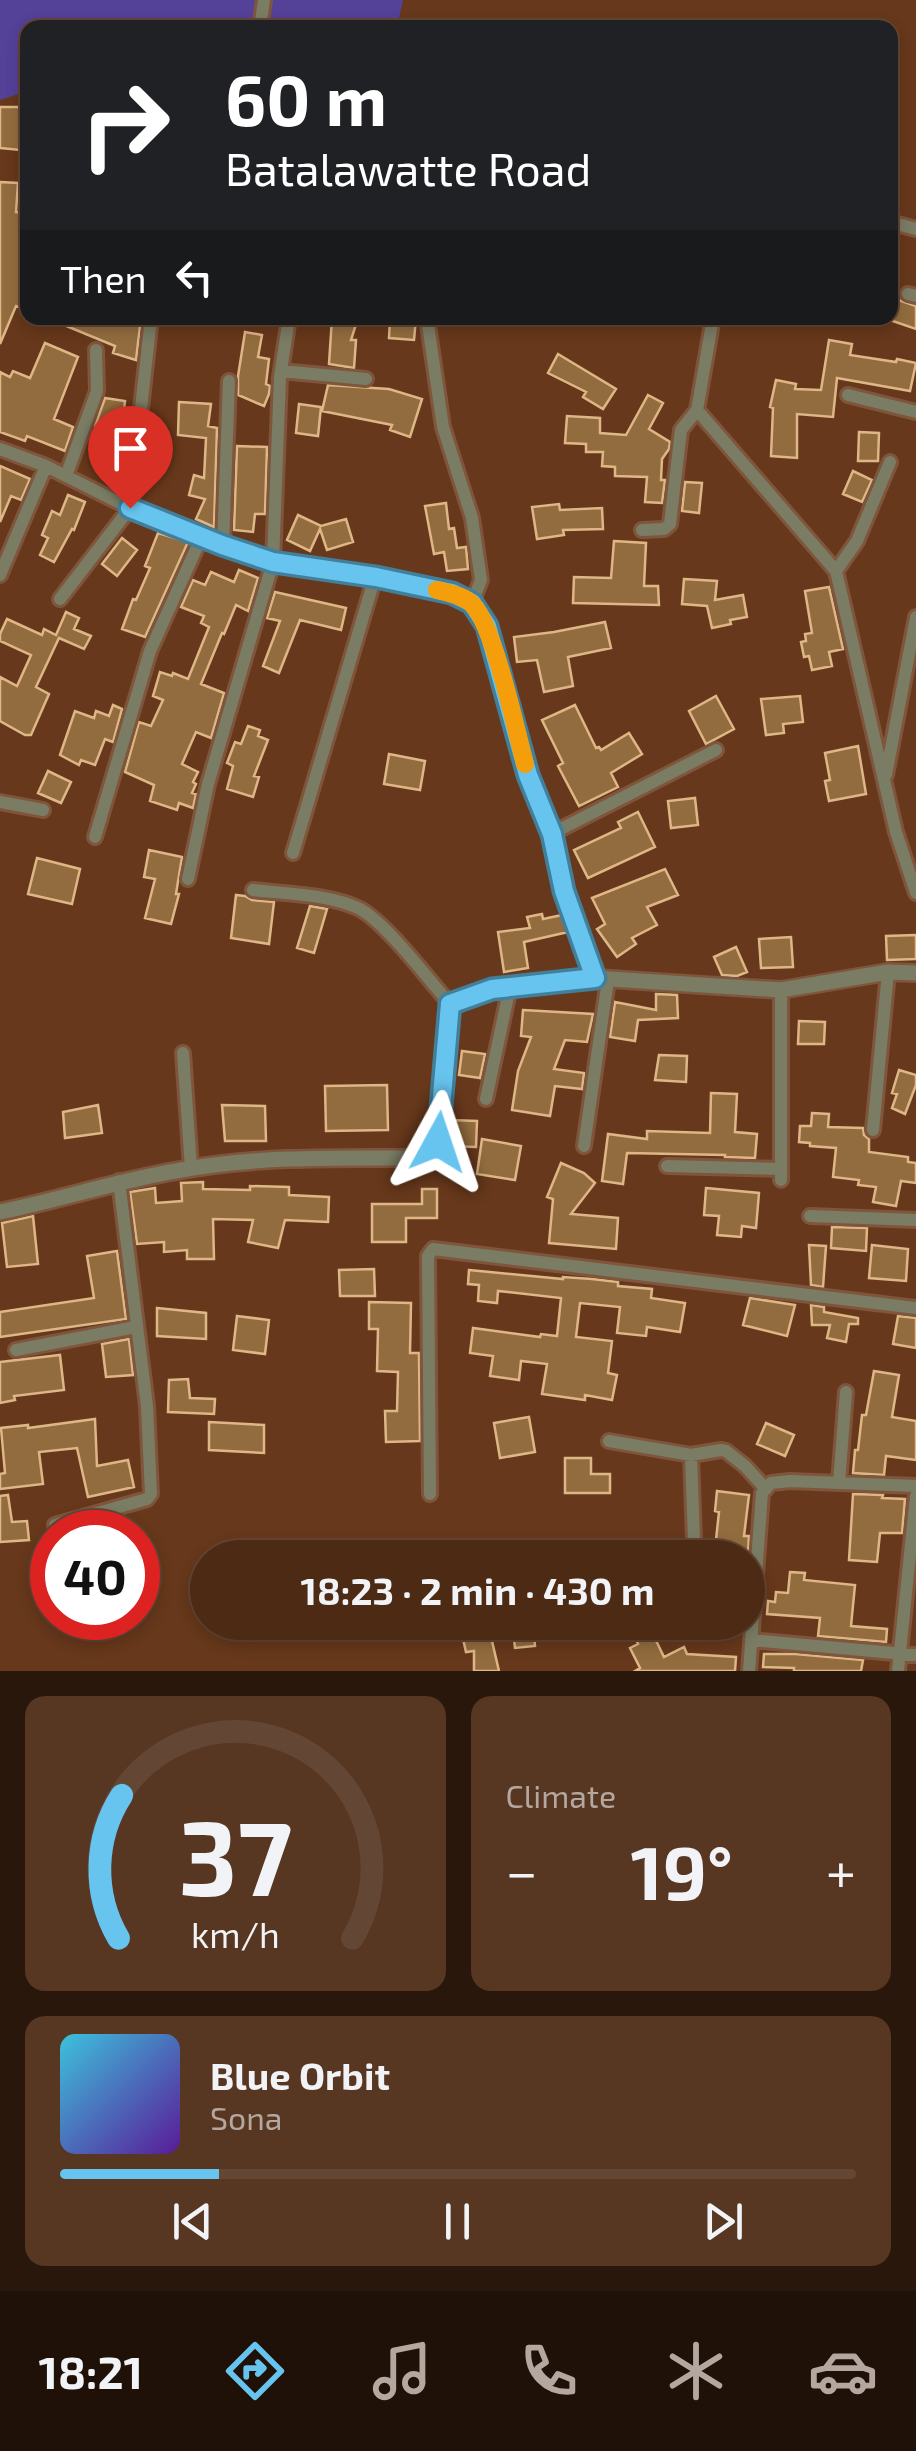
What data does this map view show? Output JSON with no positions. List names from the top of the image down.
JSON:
{
  "page": {
    "turn": ["60 m", "Batalawatte Road"],
    "then": "Then",
    "limit": "40",
    "trip": "18:23 · 2 min · 430 m",
    "tile": "Climate",
    "heat": ["−", "19°", "+"],
    "song": ["Blue Orbit", "Sona"],
    "tabs": "18:21",
    "gauge": ["37", "km/h"]
  }
}
